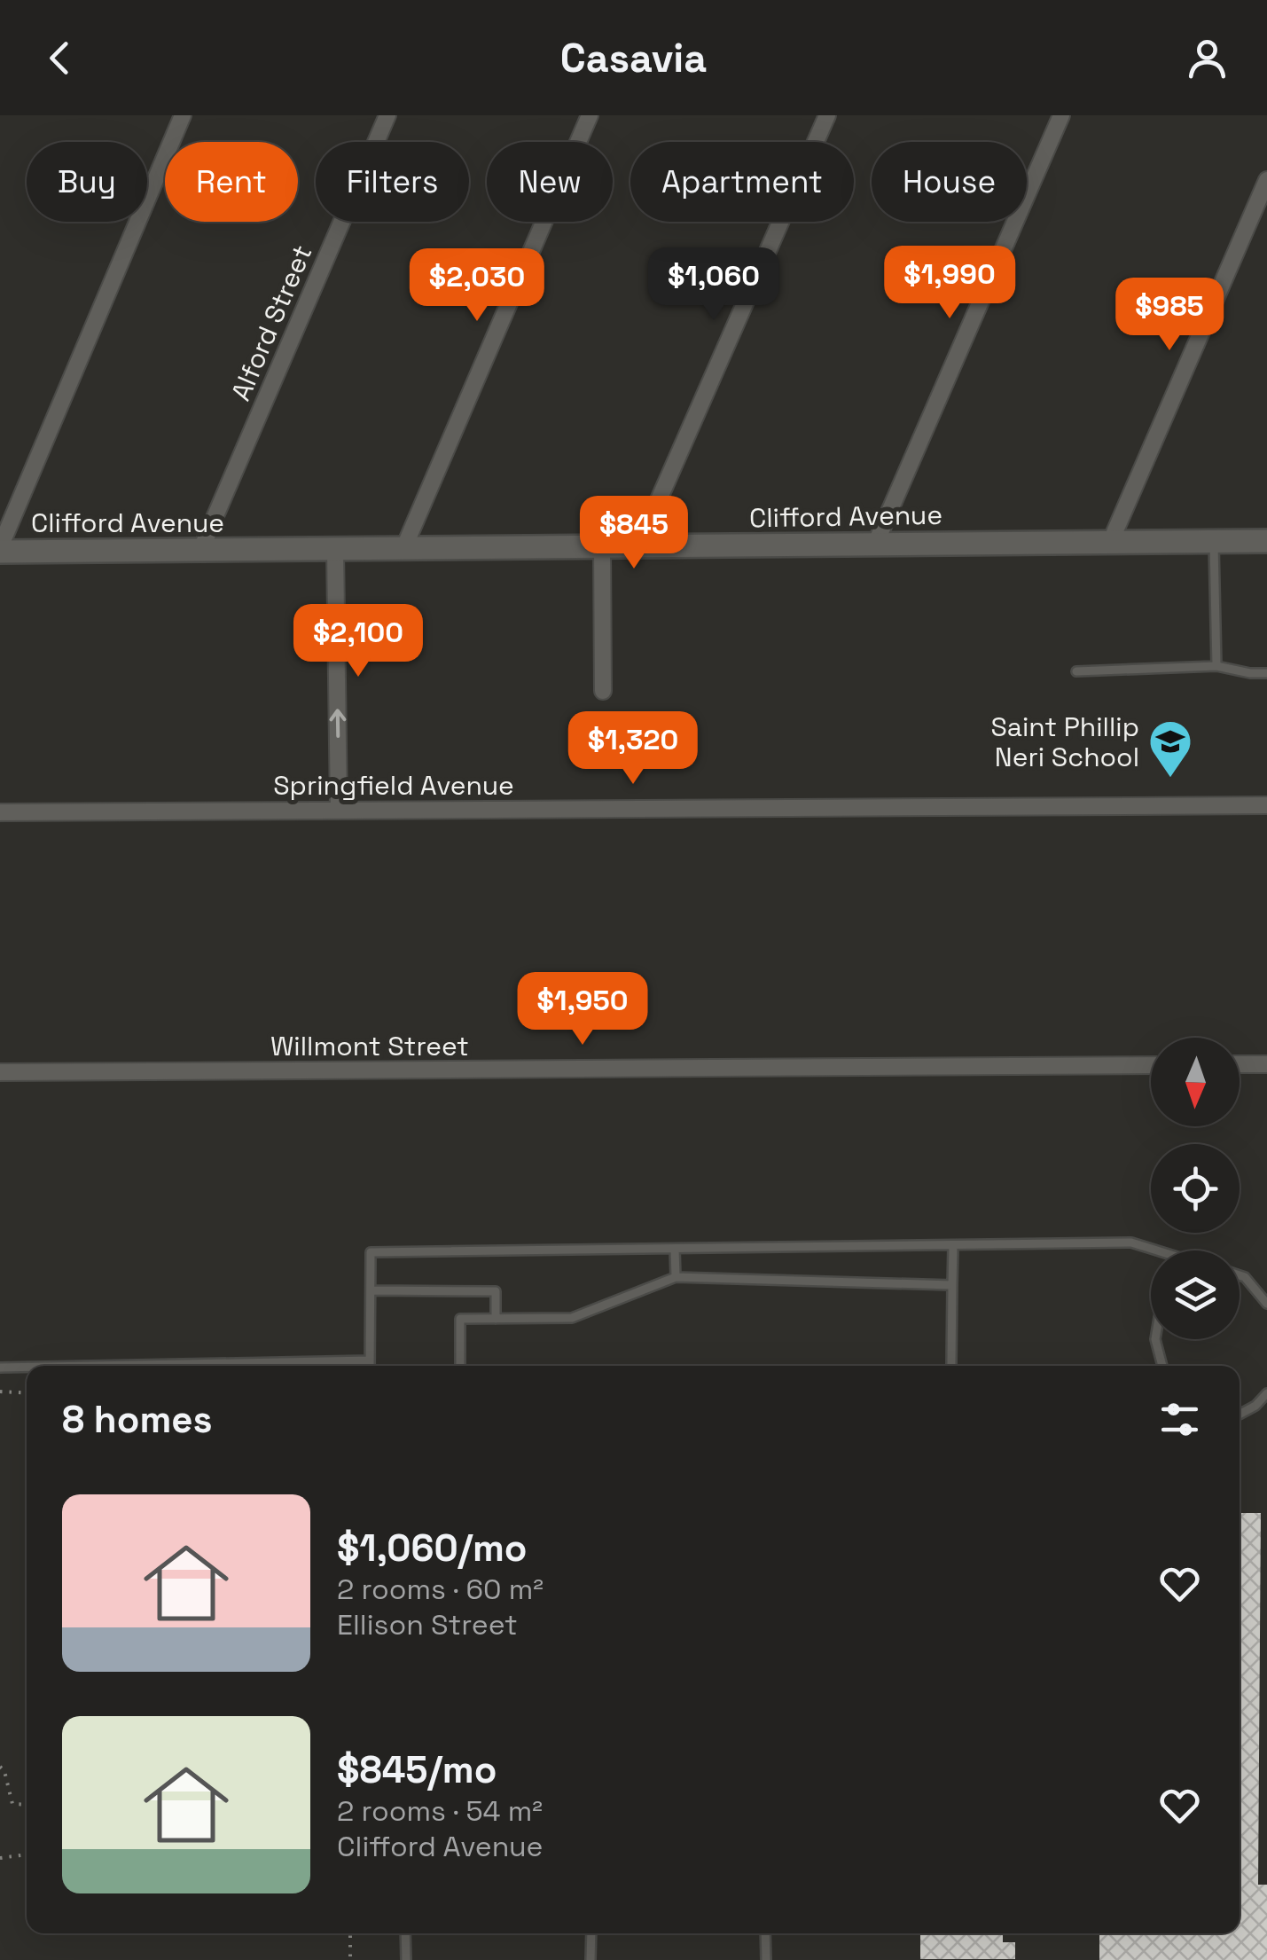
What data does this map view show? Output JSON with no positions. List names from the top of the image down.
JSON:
{
  "streets": {
    "main road": ["Clifford Avenue"],
    "street": ["Alford Street", "Springfield Avenue", "Willmont Street"]
  },
  "crossings": [
    ["Alford Street", "Clifford Avenue"]
  ],
  "places": {
    "school or university": ["Saint Phillip Neri School"]
  },
  "north": "bottom",
  "page": {
    "header": "Casavia",
    "chip": [
      "Buy",
      "Rent",
      "Filters",
      "New",
      "Apartment",
      "House"
    ],
    "price": [
      "$1,990",
      "$1,060",
      "$2,030",
      "$985",
      "$845",
      "$2,100",
      "$1,320",
      "$1,950"
    ],
    "heading": "8 homes",
    "list": [
      {
        "name": "$1,060/mo",
        "note": "2 rooms · 60 m² · Ellison Street"
      },
      {
        "name": "$845/mo",
        "note": "2 rooms · 54 m² · Clifford Avenue"
      }
    ]
  }
}
